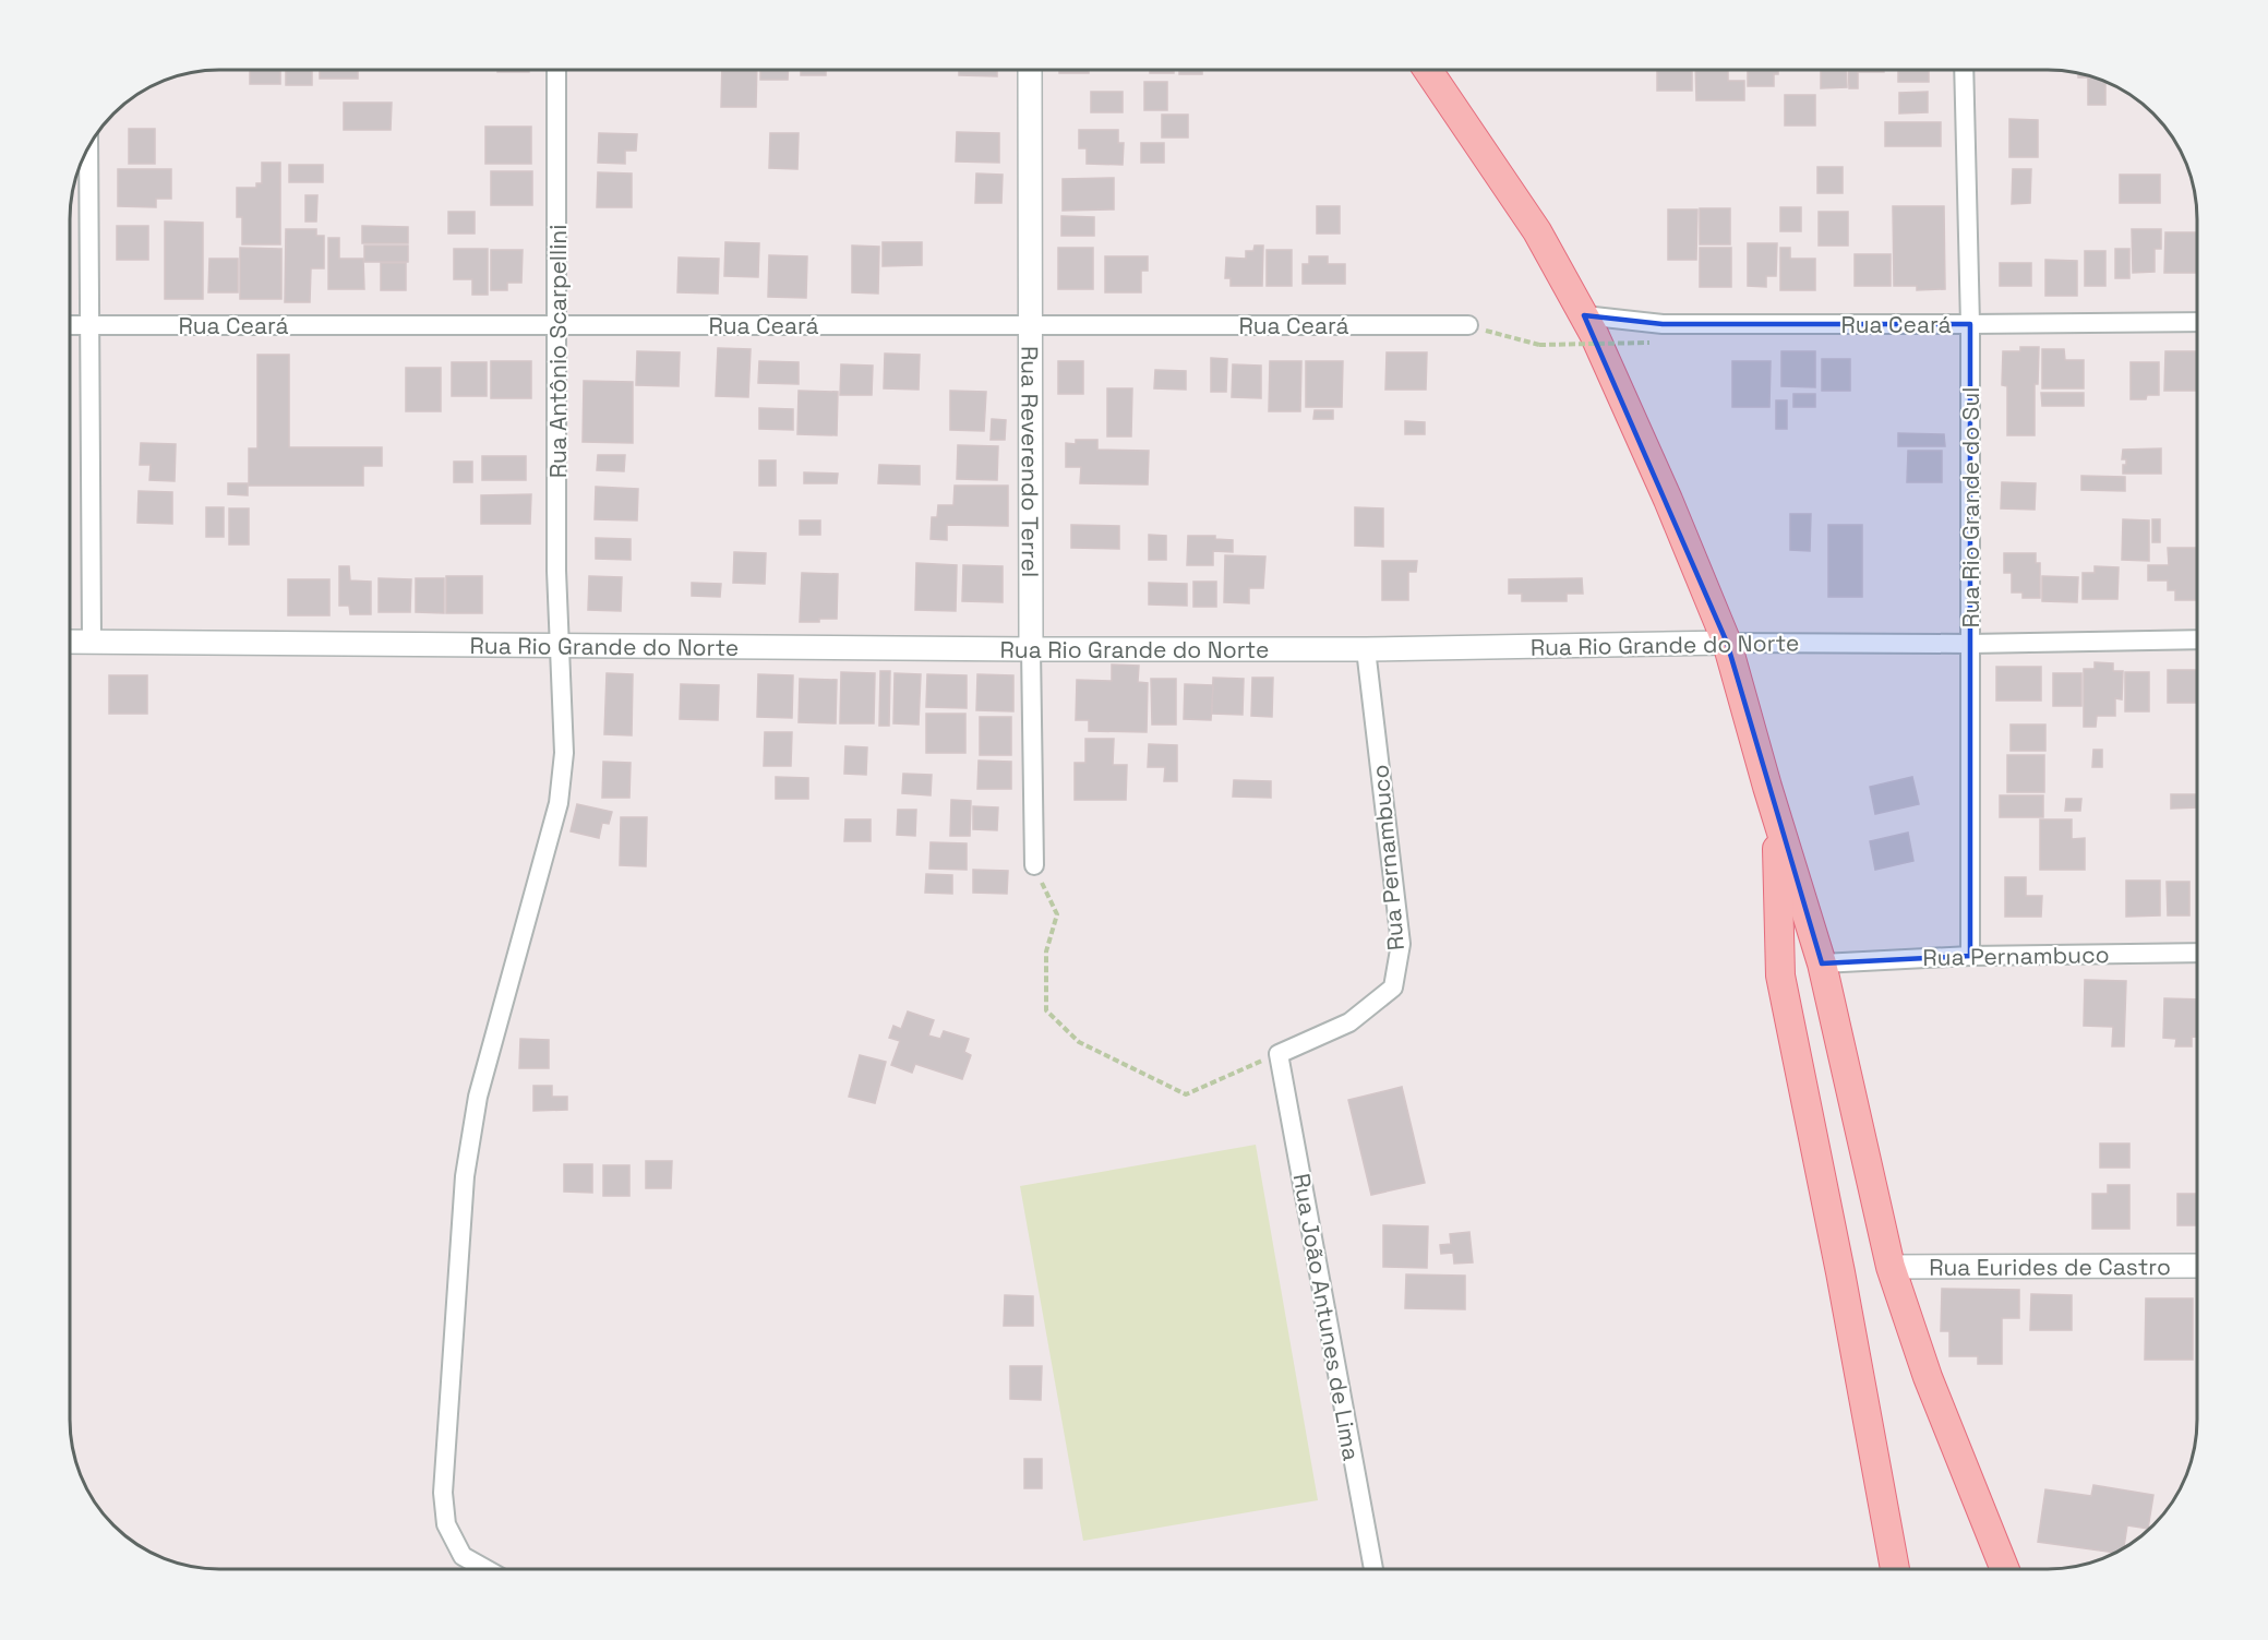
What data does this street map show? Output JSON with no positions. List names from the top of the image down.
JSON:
{
  "streets": {
    "street": [
      "Rua Ceará",
      "Rua Antônio Scarpellini",
      "Rua Reverendo Terrel",
      "Rua Rio Grande do Sul",
      "Rua Rio Grande do Norte",
      "Rua Pernambuco",
      "Rua Eurides de Castro",
      "Rua João Antunes de Lima"
    ]
  },
  "crossings": [
    ["Rua Ceará", "Rua Antônio Scarpellini"],
    ["Rua Ceará", "Rua Reverendo Terrel"],
    ["Rua Ceará", "Rua Rio Grande do Sul"],
    ["Rua Antônio Scarpellini", "Rua Rio Grande do Norte"],
    ["Rua Reverendo Terrel", "Rua Rio Grande do Norte"],
    ["Rua Rio Grande do Sul", "Rua Rio Grande do Norte"],
    ["Rua Rio Grande do Sul", "Rua Pernambuco"],
    ["Rua Rio Grande do Norte", "Rua Pernambuco"],
    ["Rua Pernambuco", "Rua João Antunes de Lima"]
  ]
}
